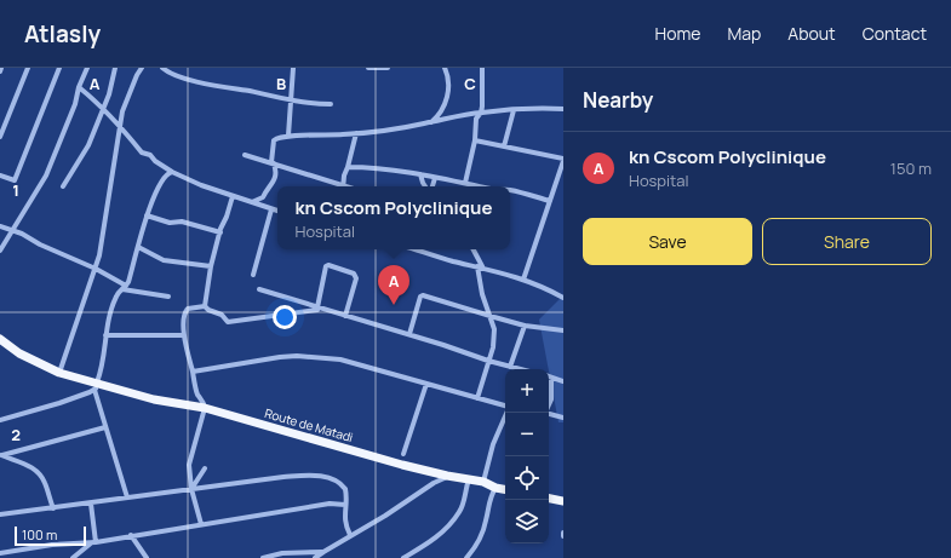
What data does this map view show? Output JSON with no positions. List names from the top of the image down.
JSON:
{
  "streets": {
    "highway": ["Route de Matadi"]
  },
  "scale_bar": "100 m",
  "page": {
    "header": "Atlasly",
    "nav": [
      "Home",
      "Map",
      "About",
      "Contact"
    ],
    "heading": "Nearby",
    "list": [
      {
        "mark": "A",
        "name": "kn Cscom Polyclinique",
        "note": "Hospital",
        "value": "150 m"
      }
    ],
    "popup": ["kn Cscom Polyclinique", "Hospital"],
    "buttons": ["Save", "Share"],
    "pins": "A",
    "map_buttons": ["+", "−"],
    "scale": "100 m"
  },
  "grid": {
    "columns": ["A", "B", "C"],
    "rows": ["1", "2"]
  }
}
